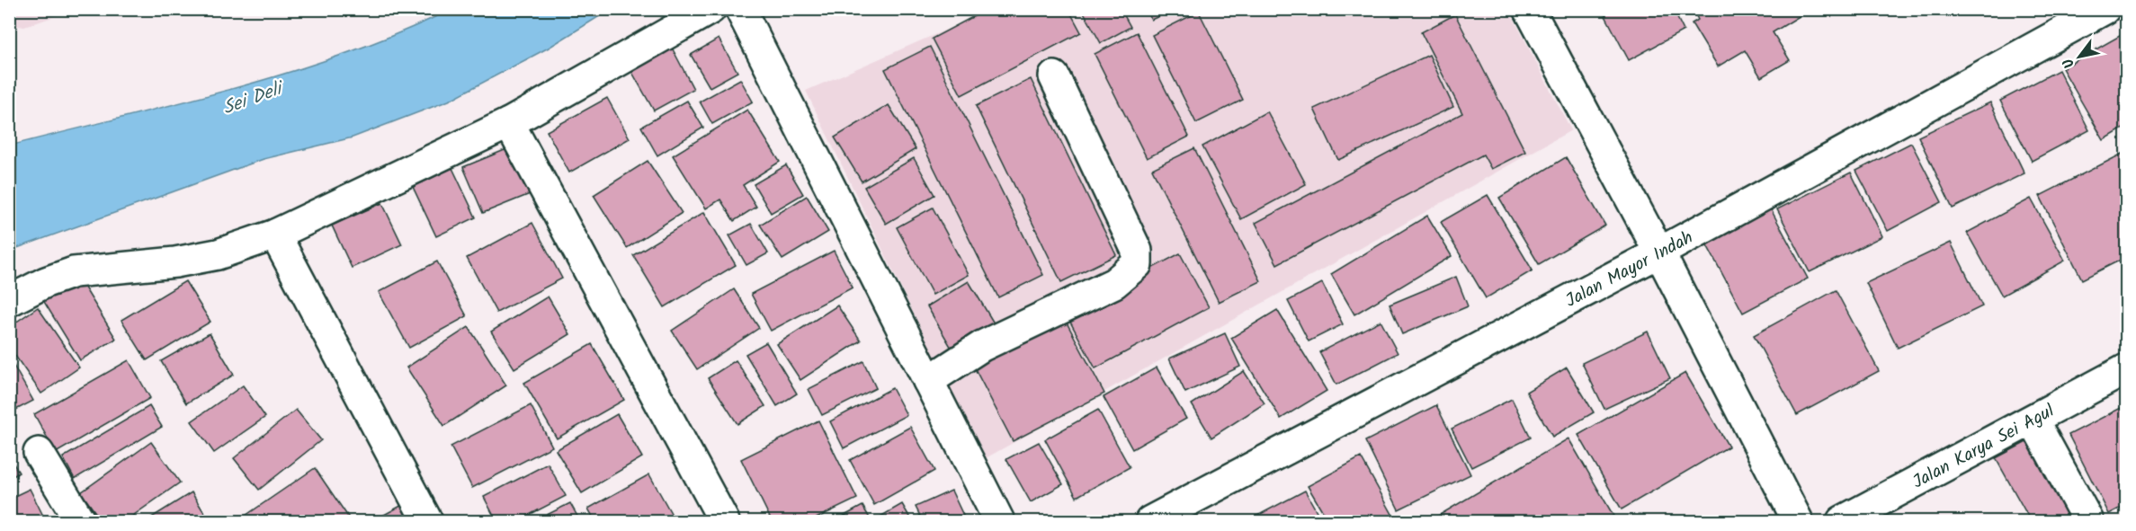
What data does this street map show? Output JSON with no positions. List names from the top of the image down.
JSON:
{
  "streets": {
    "street": ["Jalan Mayor Indah", "Jalan Karya Sei Agul"]
  },
  "water": ["Sei Deli"],
  "north": "bottom left"
}
